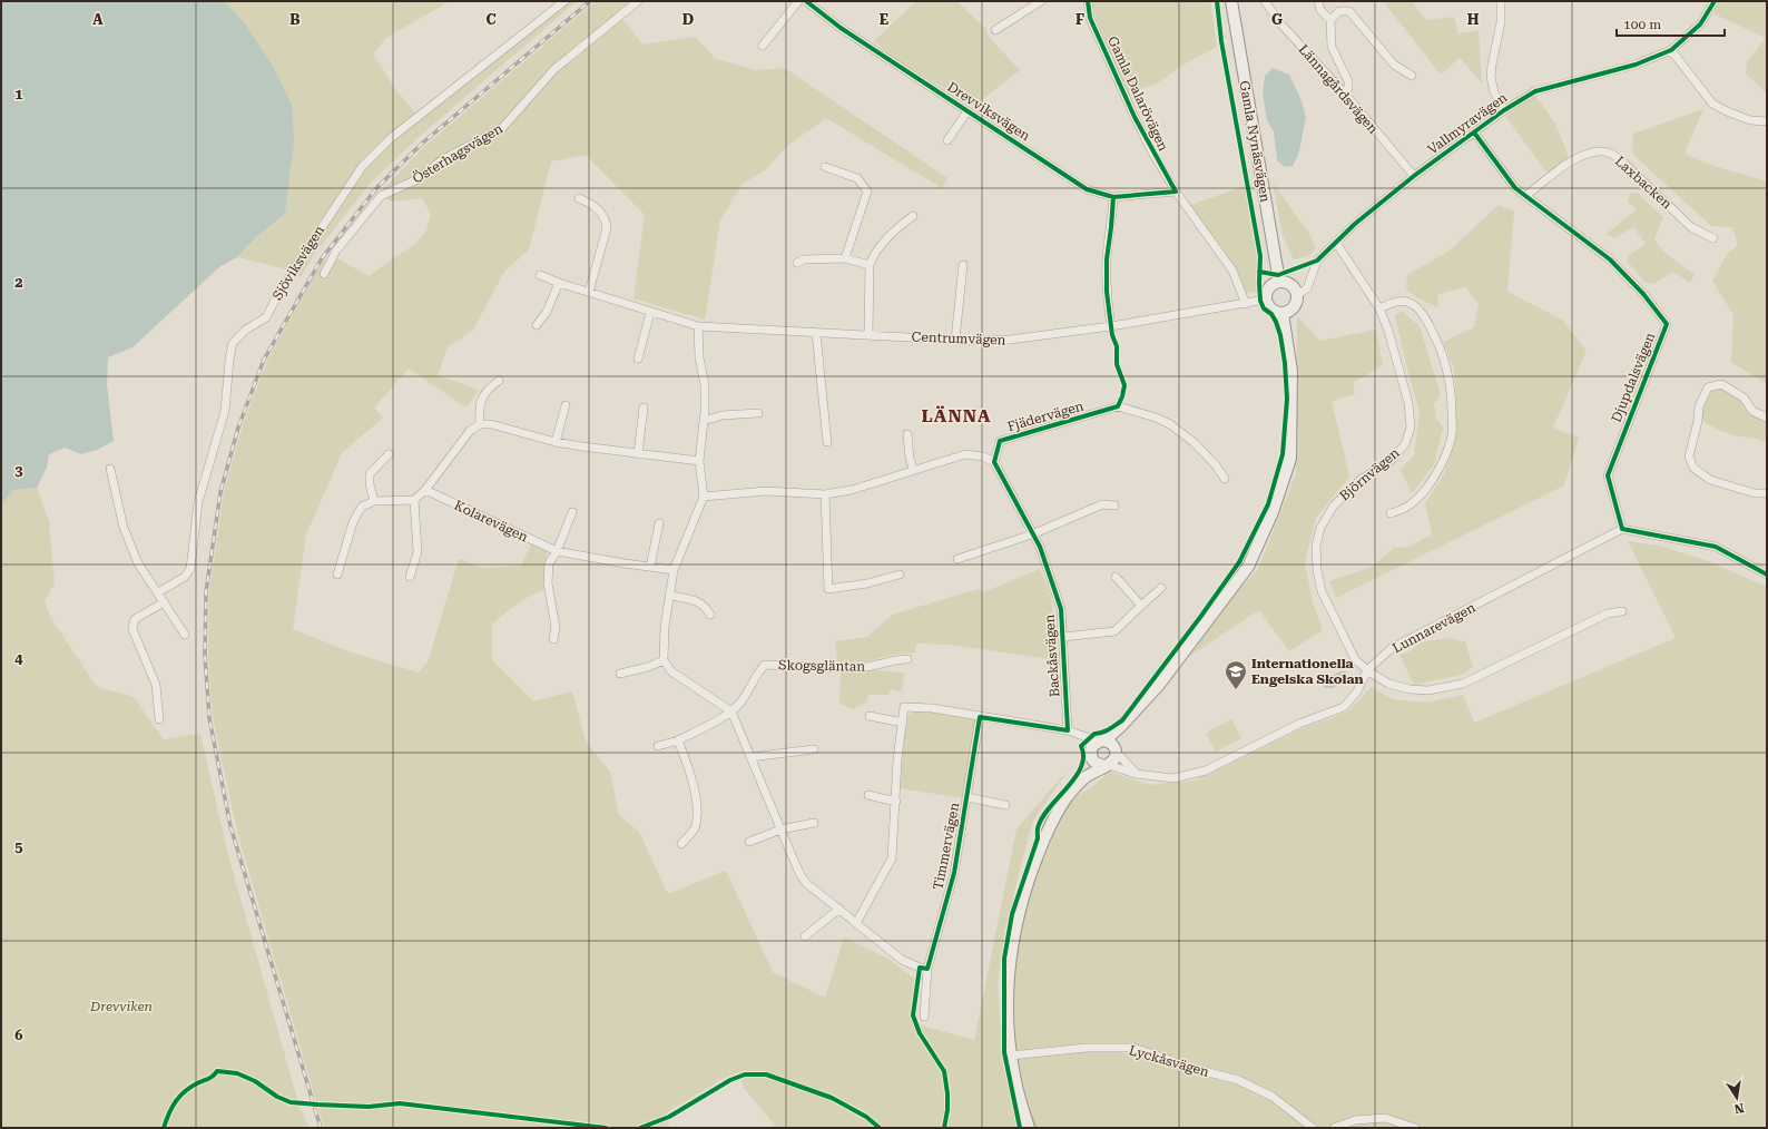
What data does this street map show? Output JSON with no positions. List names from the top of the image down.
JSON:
{
  "streets": {
    "street": [
      "Lännagårdsvägen",
      "Gamla Dalarövägen",
      "Drevviksvägen",
      "Vallmyravägen",
      "Gamla Nynäsvägen",
      "Österhagsvägen",
      "Laxbacken",
      "Sjöviksvägen",
      "Centrumvägen",
      "Djupdalsvägen",
      "Fjädervägen",
      "Björnvägen",
      "Kolarevägen",
      "Lunnarevägen",
      "Backåsvägen",
      "Skogsgläntan",
      "Timmervägen",
      "Lyckåsvägen"
    ]
  },
  "crossings": [
    ["Lännagårdsvägen", "Vallmyravägen"],
    ["Gamla Dalarövägen", "Drevviksvägen"],
    ["Gamla Dalarövägen", "Centrumvägen"],
    ["Vallmyravägen", "Gamla Nynäsvägen"],
    ["Vallmyravägen", "Centrumvägen"],
    ["Vallmyravägen", "Djupdalsvägen"],
    ["Vallmyravägen", "Björnvägen"],
    ["Gamla Nynäsvägen", "Centrumvägen"],
    ["Laxbacken", "Djupdalsvägen"],
    ["Djupdalsvägen", "Lunnarevägen"],
    ["Fjädervägen", "Backåsvägen"],
    ["Björnvägen", "Lunnarevägen"]
  ],
  "districts": ["LÄNNA"],
  "parks": ["Drevviken"],
  "places": {
    "school or university": ["Internationella Engelska Skolan"]
  },
  "scale_bar": "100 m",
  "north": "bottom",
  "grid": {
    "columns": [
      "A",
      "B",
      "C",
      "D",
      "E",
      "F",
      "G",
      "H"
    ],
    "rows": [
      "1",
      "2",
      "3",
      "4",
      "5",
      "6"
    ]
  }
}
